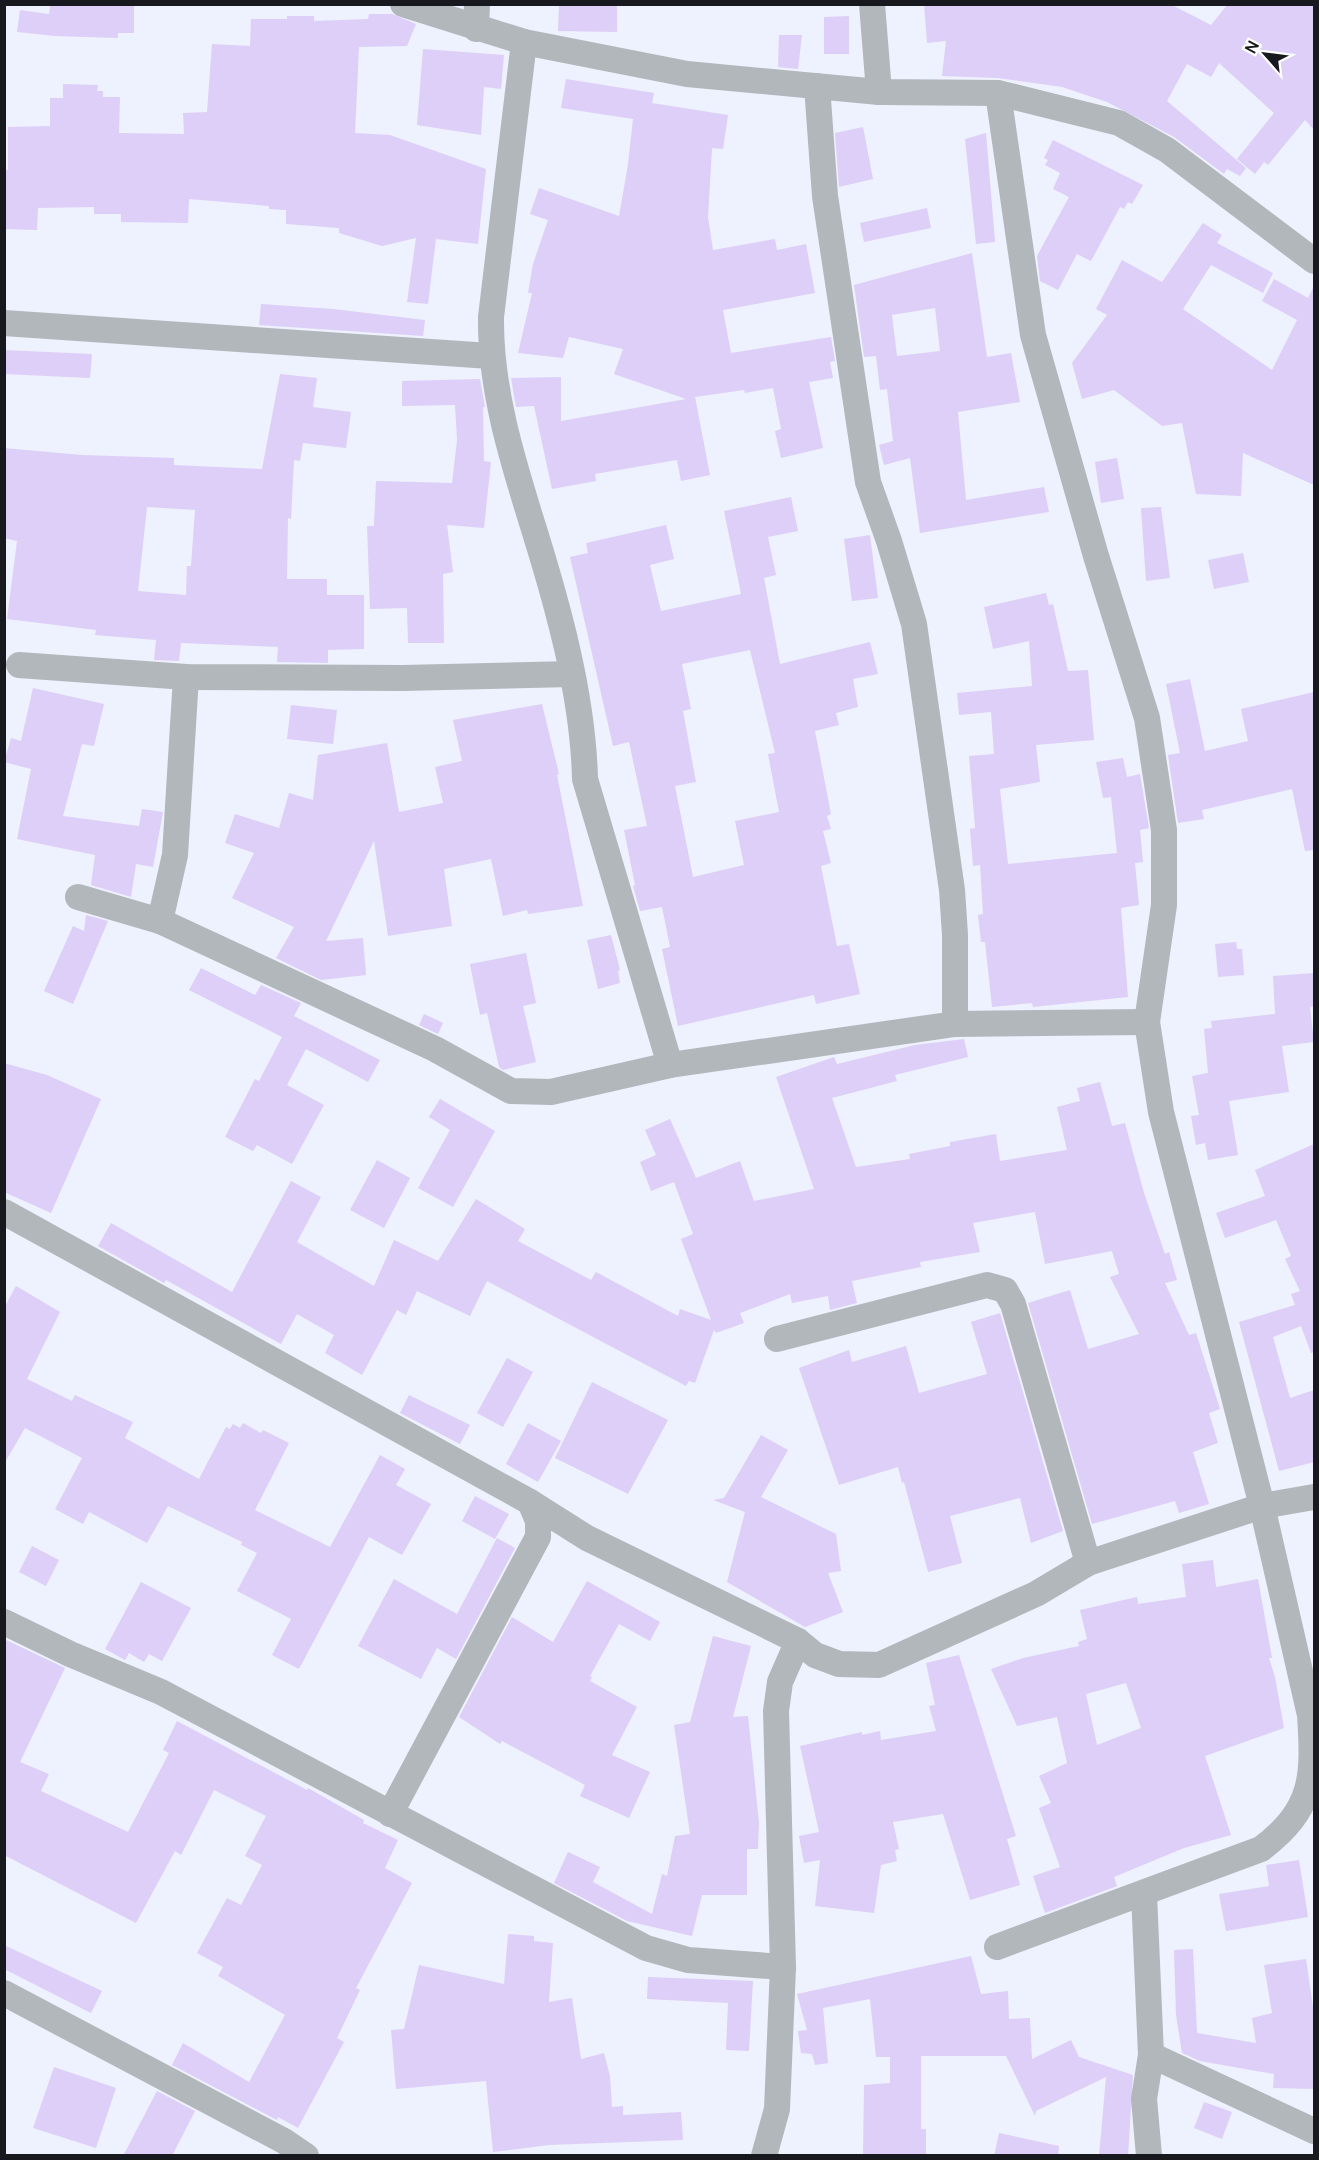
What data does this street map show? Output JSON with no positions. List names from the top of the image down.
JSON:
{
  "north": "top left"
}
